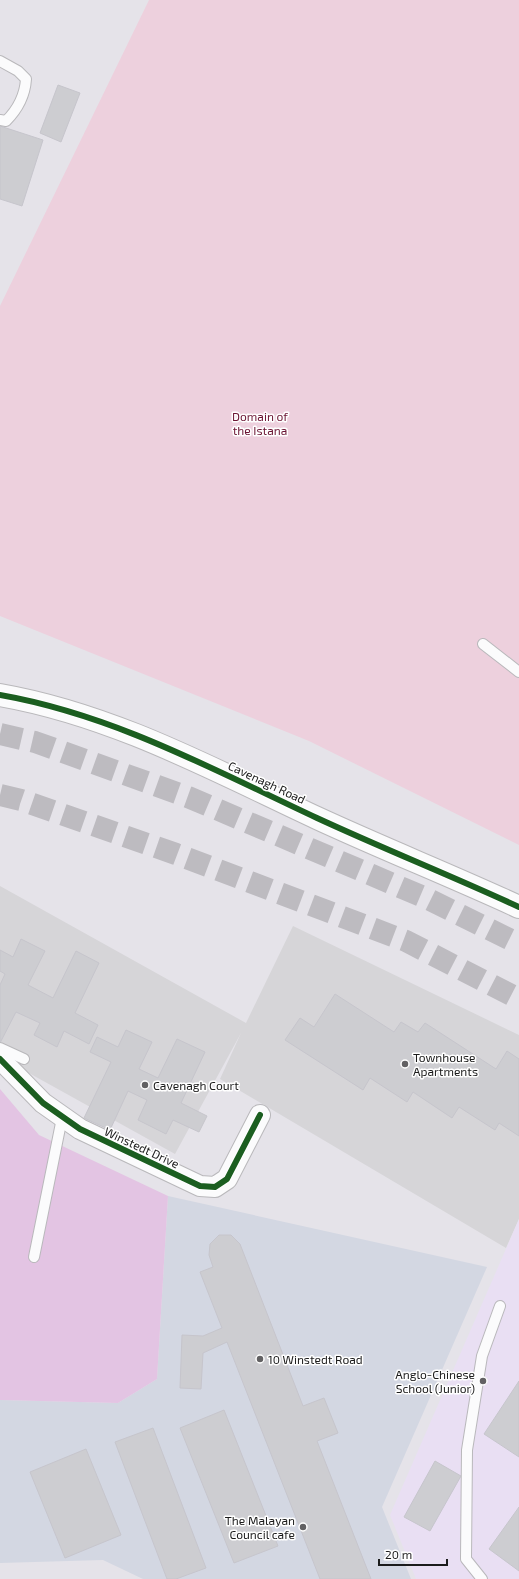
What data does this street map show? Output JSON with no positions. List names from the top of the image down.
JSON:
{
  "streets": {
    "street": ["Cavenagh Road", "Winstedt Drive"]
  },
  "parks": ["Domain of the Istana"],
  "places": [
    "Townhouse Apartments",
    "Cavenagh Court",
    "10 Winstedt Road",
    "Anglo-Chinese School (Junior)",
    "The Malayan Council cafe"
  ],
  "scale_bar": "20 m"
}
